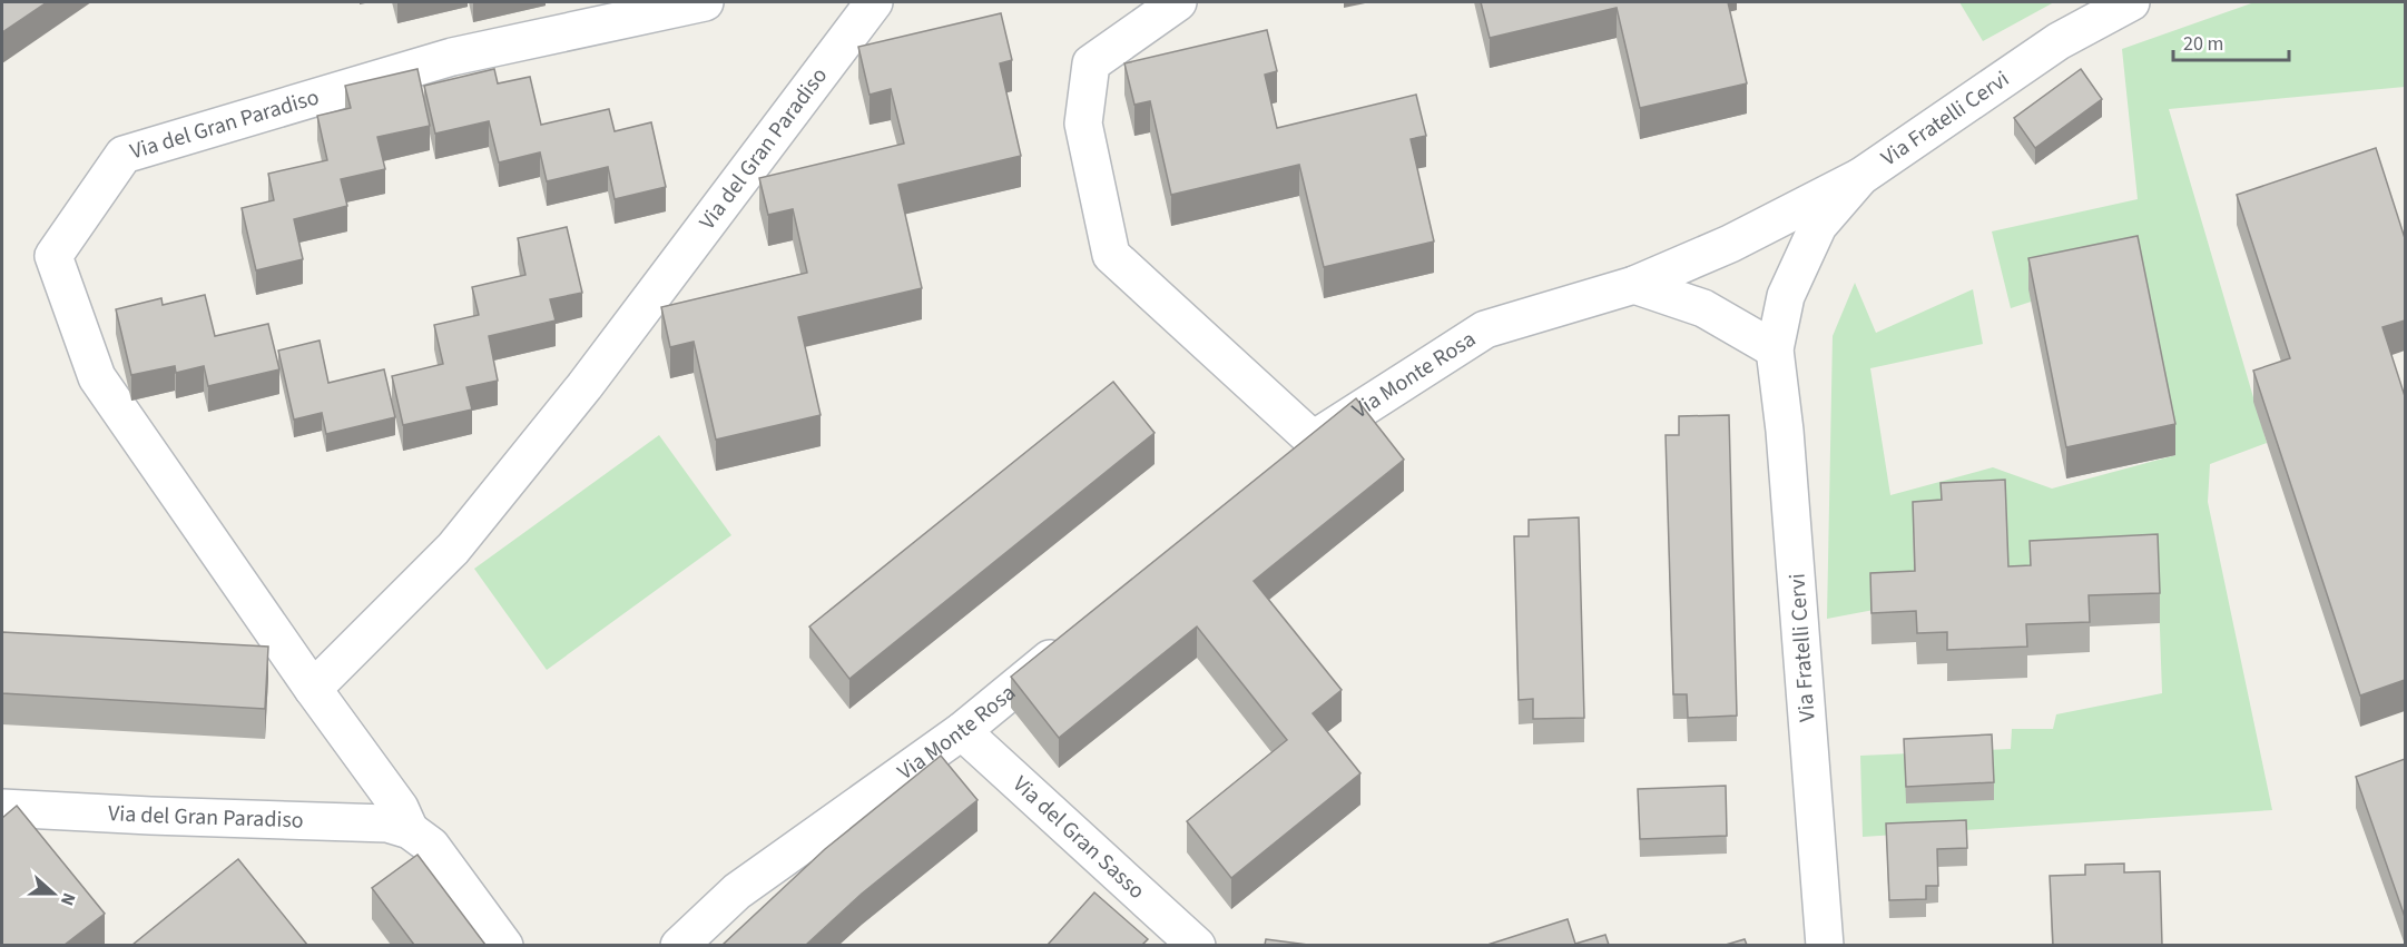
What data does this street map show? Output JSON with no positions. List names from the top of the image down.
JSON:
{
  "streets": {
    "street": [
      "Via Fratelli Cervi",
      "Via del Gran Paradiso",
      "Via Monte Rosa",
      "Via del Gran Sasso"
    ]
  },
  "crossings": [
    ["Via Fratelli Cervi", "Via Monte Rosa"],
    ["Via Monte Rosa", "Via del Gran Sasso"]
  ],
  "scale_bar": "20 m",
  "north": "right"
}
